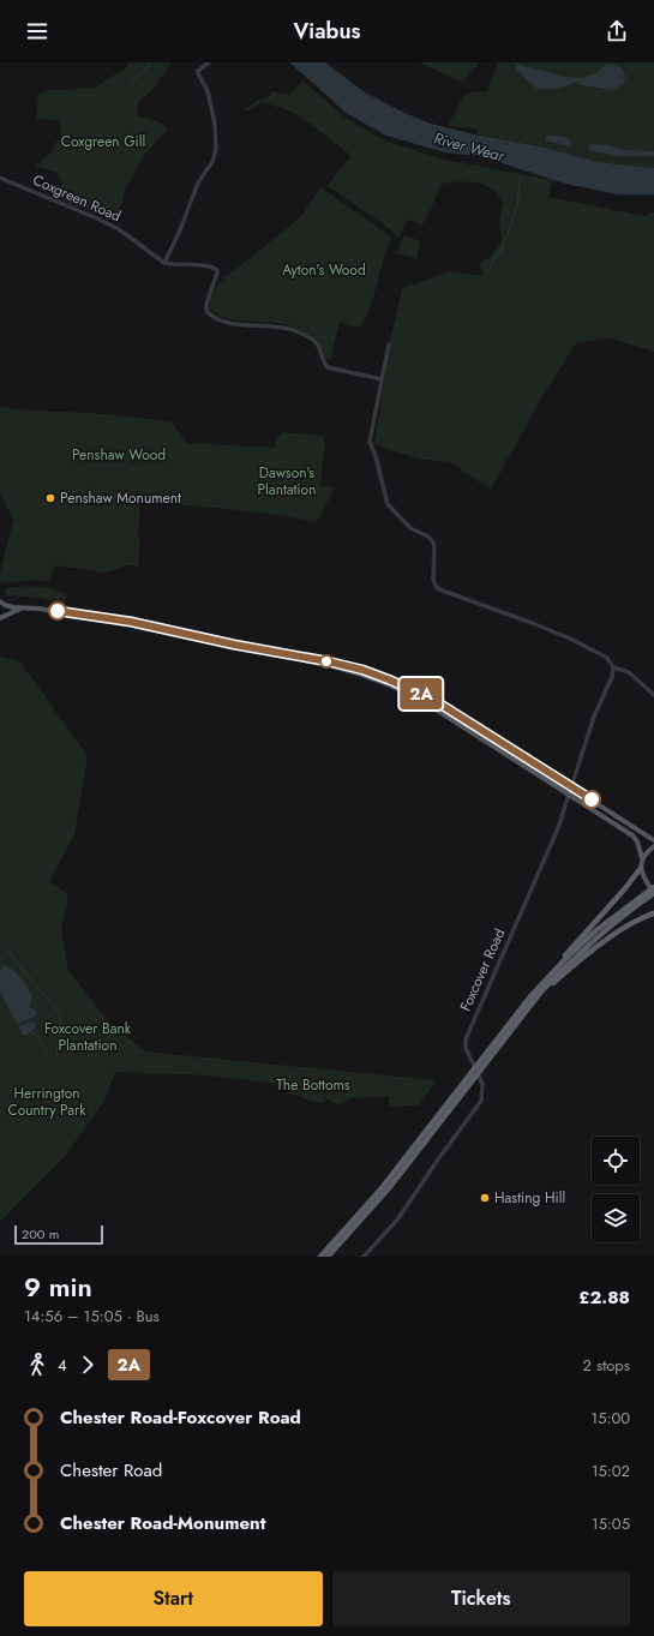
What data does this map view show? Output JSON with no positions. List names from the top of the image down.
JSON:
{
  "streets": {
    "street": ["Coxgreen Road", "Foxcover Road"]
  },
  "water": ["River Wear"],
  "parks": [
    "Coxgreen Gill",
    "Ayton's Wood",
    "Penshaw Wood",
    "Dawson's Plantation",
    "Foxcover Bank Plantation",
    "The Bottoms",
    "Herrington Country Park"
  ],
  "places": ["Penshaw Monument", "Hasting Hill"],
  "lines": ["bus line 2A"],
  "scale_bar": "200 m",
  "page": {
    "header": "Viabus",
    "on_map": "2A",
    "scale": "200 m",
    "heading": ["9 min", "14:56 – 15:05 · Bus", "£2.88"],
    "legs": ["4", "2A", "2 stops"],
    "list": [
      {
        "name": "Chester Road-Foxcover Road",
        "value": "15:00"
      },
      {
        "name": "Chester Road",
        "value": "15:02"
      },
      {
        "name": "Chester Road-Monument",
        "value": "15:05"
      }
    ],
    "buttons": ["Start", "Tickets"]
  }
}
